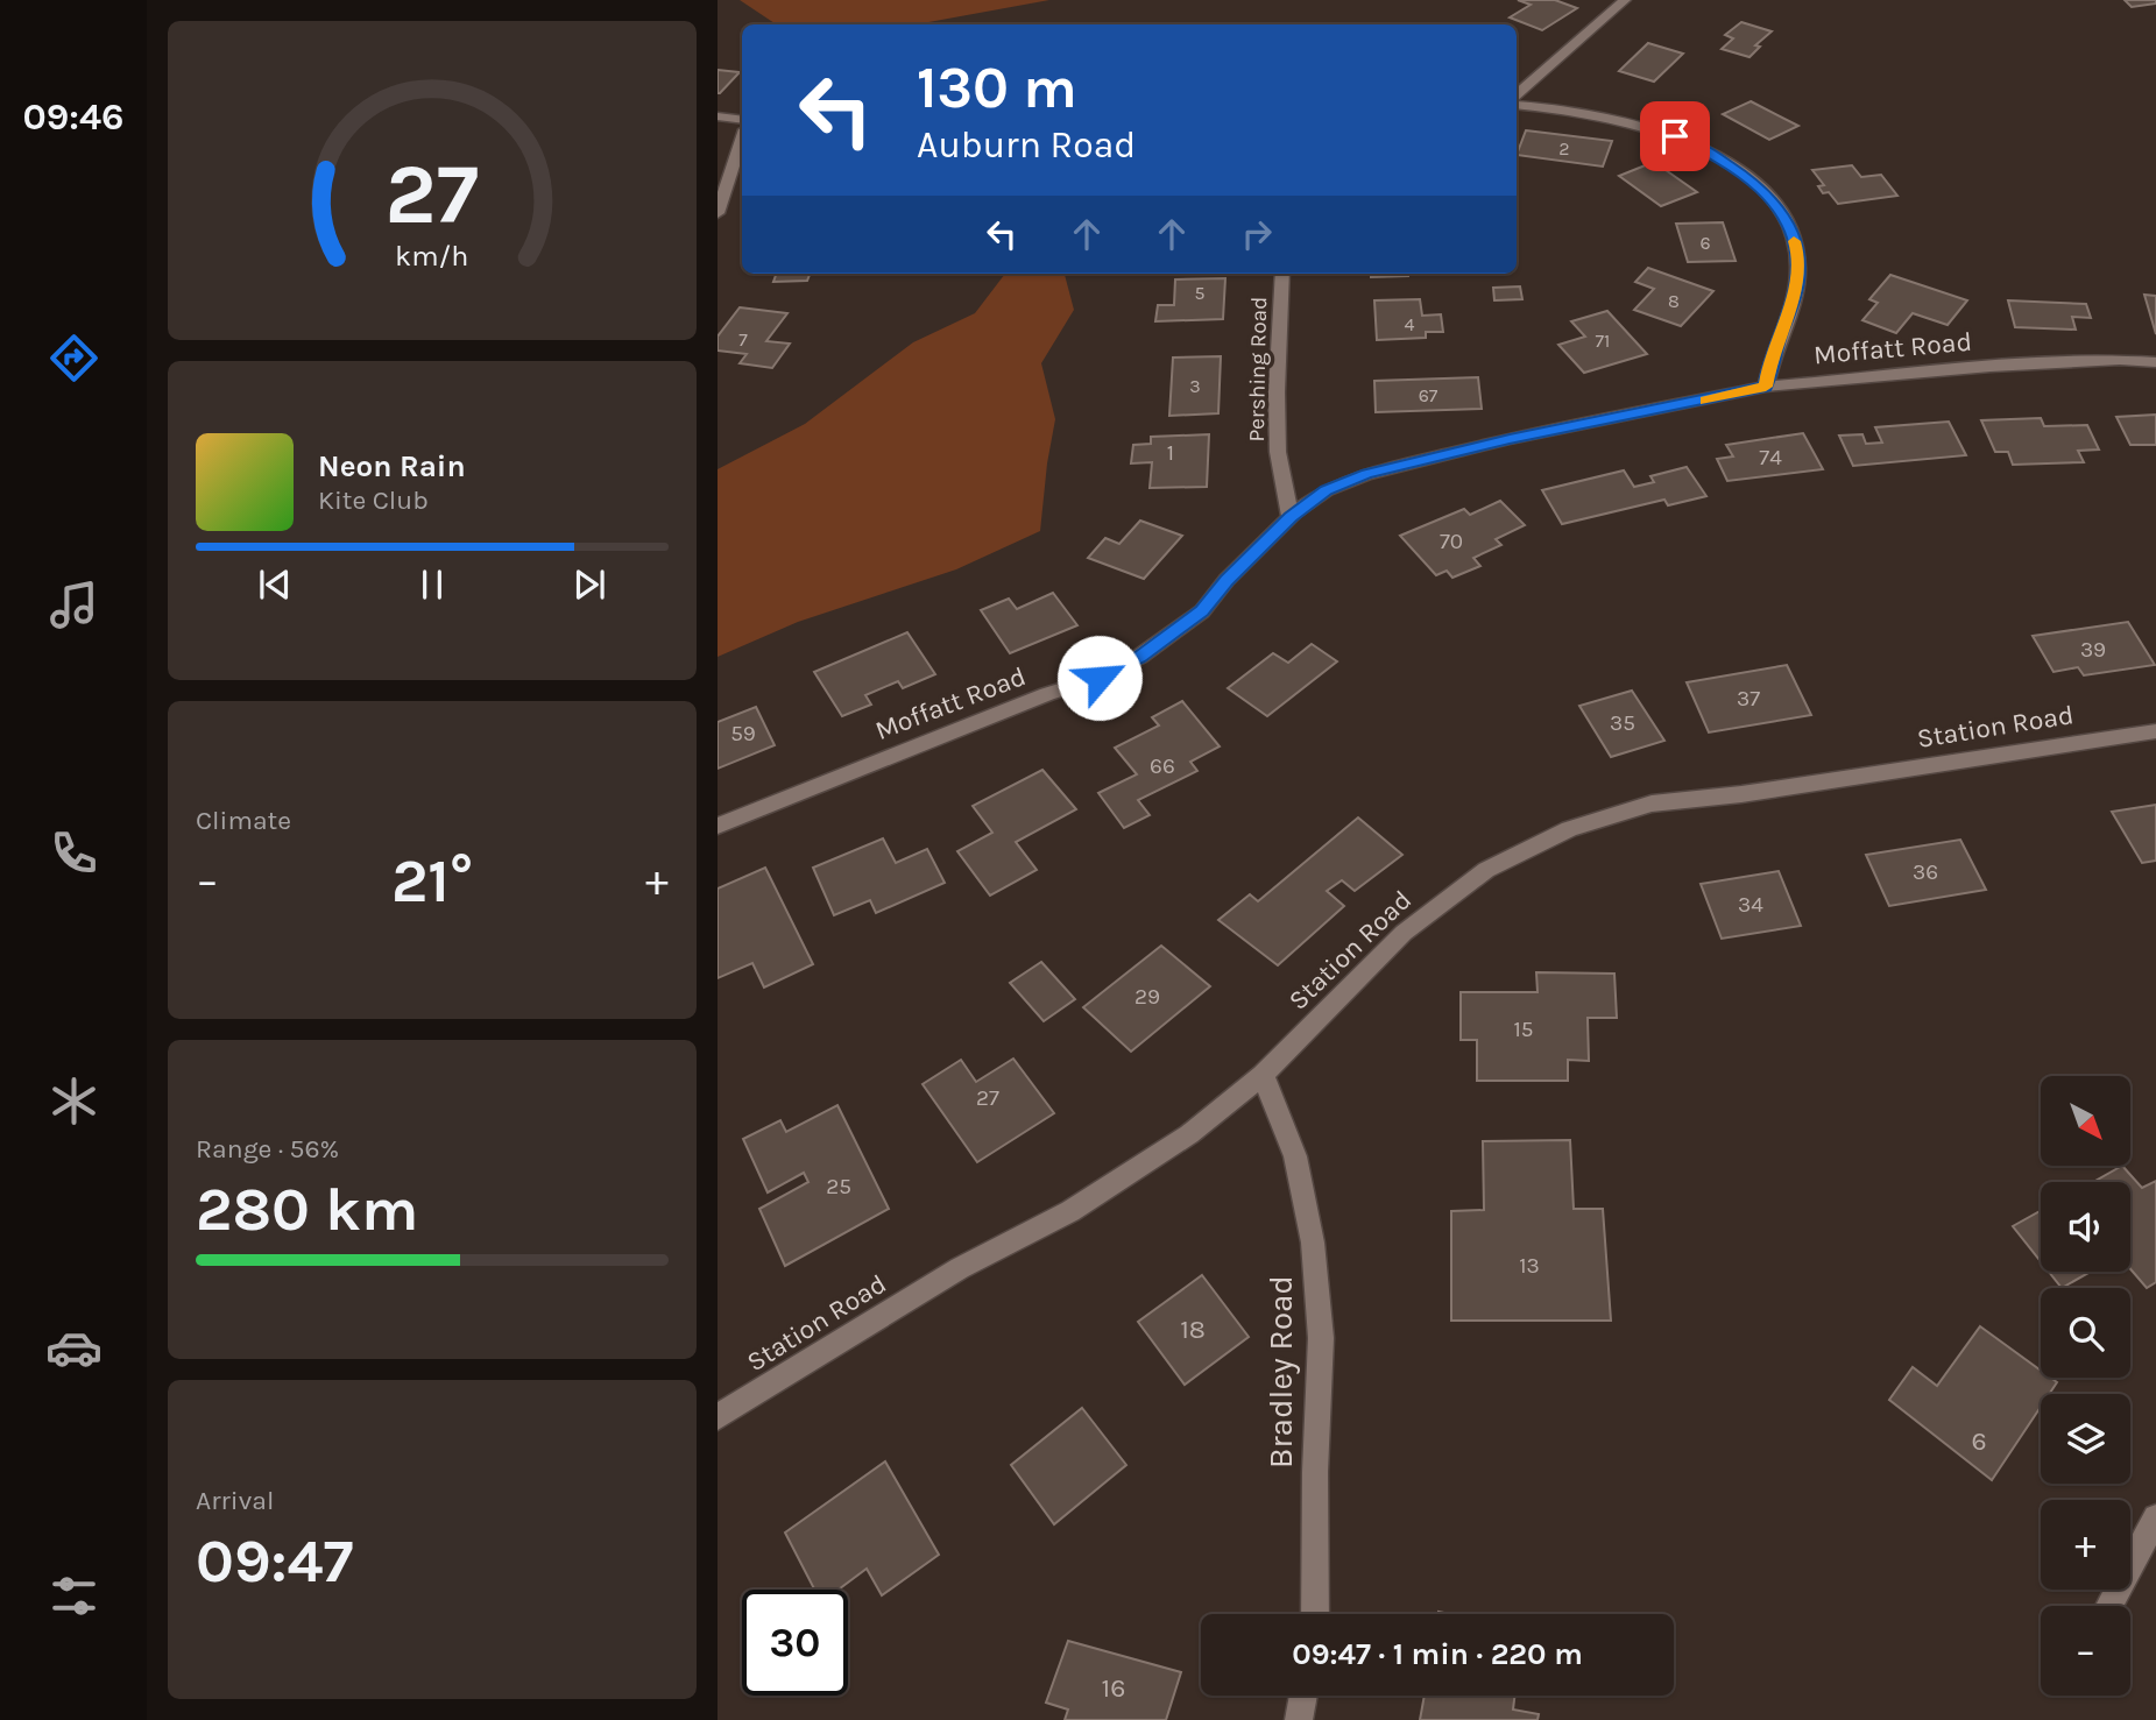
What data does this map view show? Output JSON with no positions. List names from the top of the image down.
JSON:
{
  "streets": {
    "street": [
      "Moffatt Road",
      "Pershing Road",
      "Station Road",
      "Bradley Road"
    ]
  },
  "crossings": [
    ["Moffatt Road", "Pershing Road"],
    ["Station Road", "Bradley Road"]
  ],
  "house_numbers": [
    "2",
    "6",
    "5",
    "8",
    "4",
    "7",
    "71",
    "3",
    "67",
    "1",
    "74",
    "70",
    "39",
    "37",
    "35",
    "59",
    "66",
    "36",
    "34",
    "29",
    "15",
    "27",
    "25",
    "13",
    "18",
    "6",
    "16"
  ],
  "north": "bottom right",
  "page": {
    "tabs": "09:46",
    "turn": ["130 m", "Auburn Road"],
    "song": ["Neon Rain", "Kite Club"],
    "tile": [
      "Climate",
      ["Range · 56%", "280 km"],
      ["Arrival", "09:47"]
    ],
    "heat": ["−", "21°", "+"],
    "map_buttons": ["+", "−"],
    "limit": "30",
    "trip": "09:47 · 1 min · 220 m",
    "gauge": ["27", "km/h"]
  }
}
